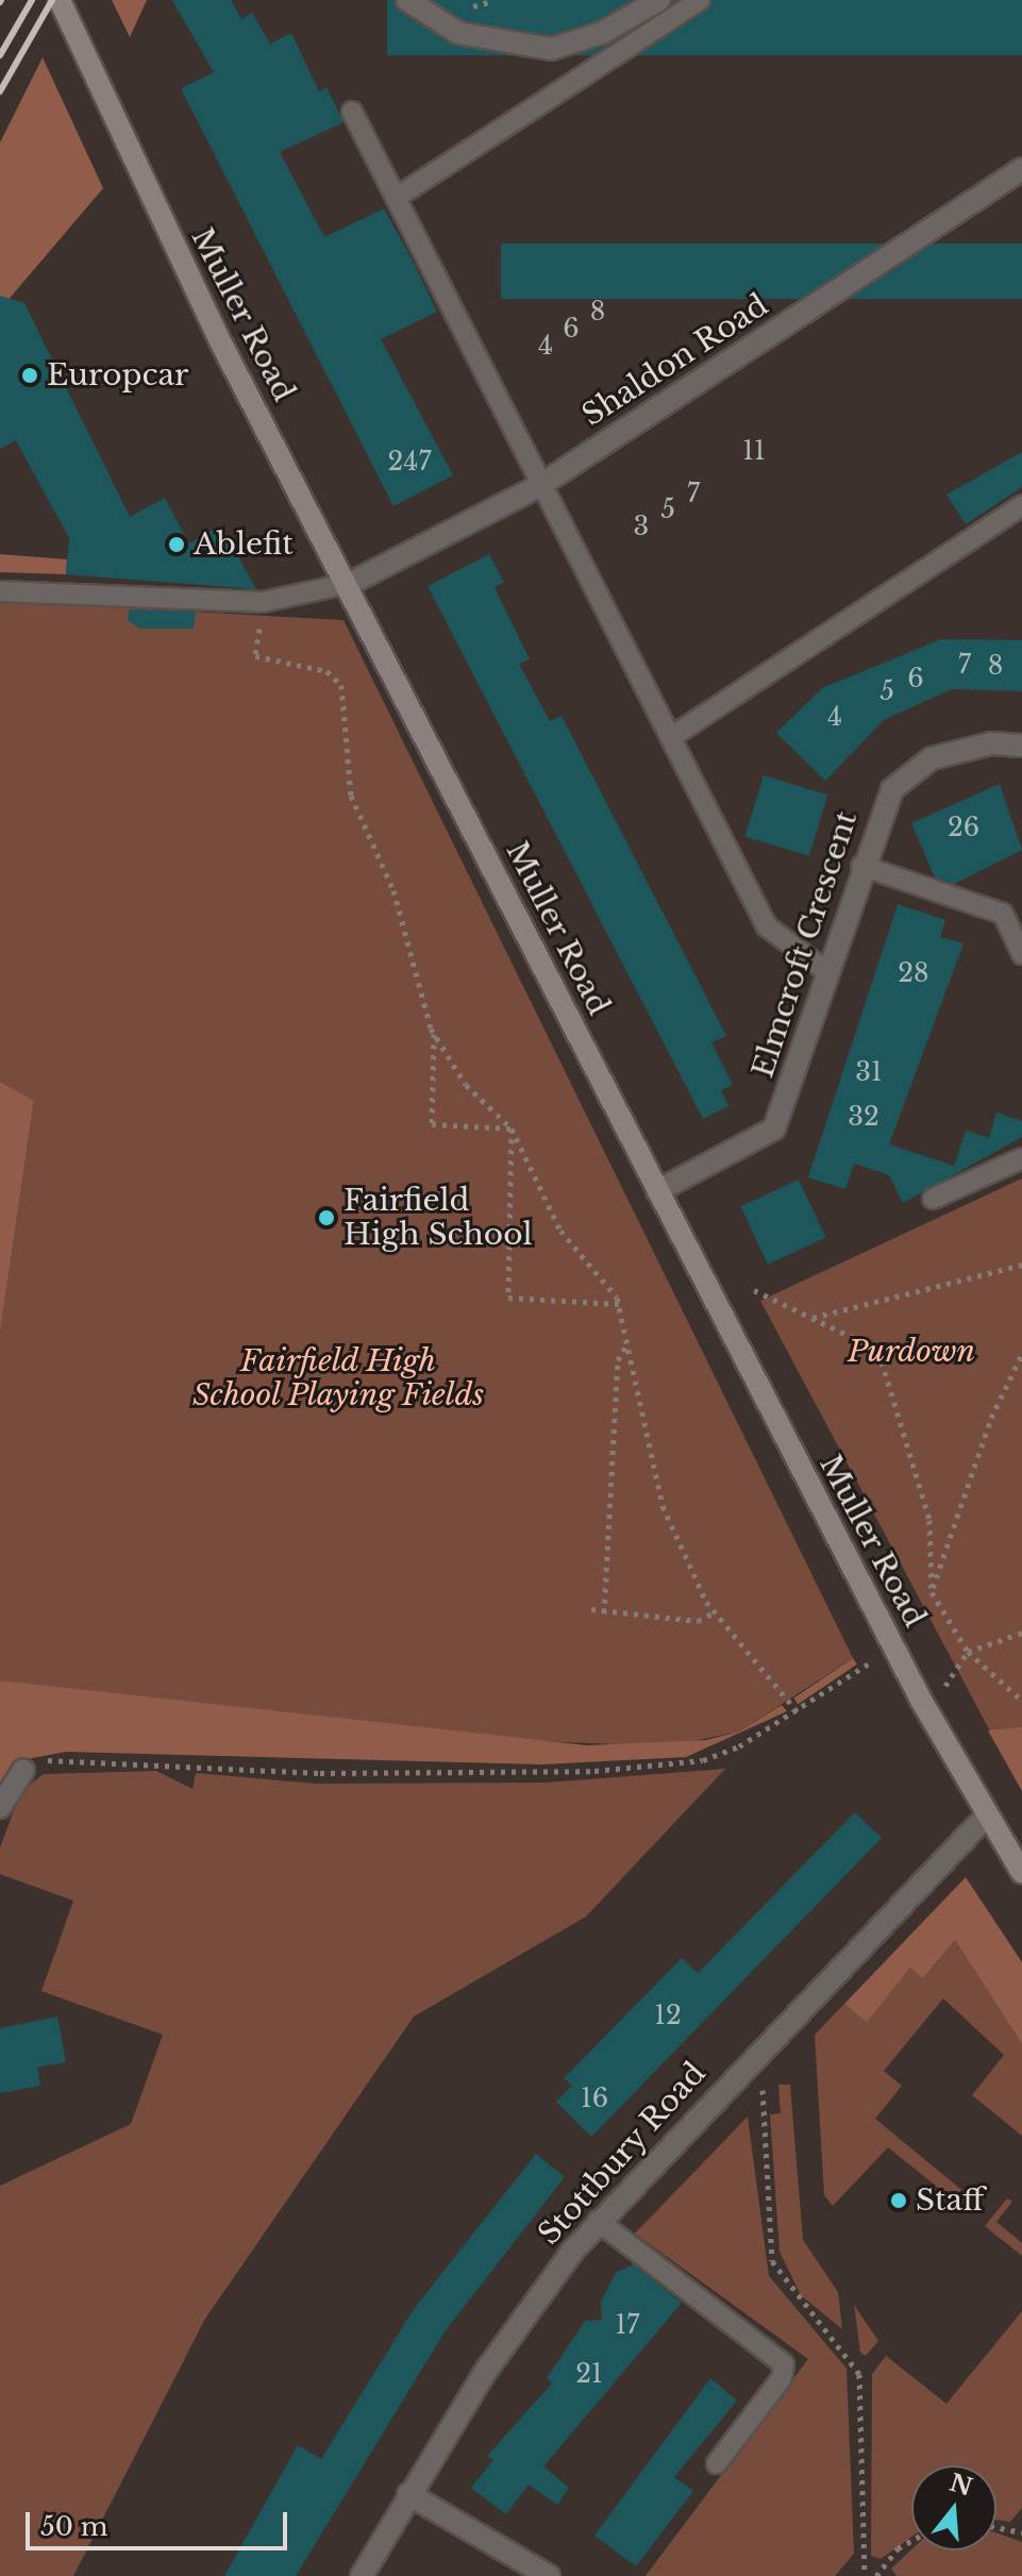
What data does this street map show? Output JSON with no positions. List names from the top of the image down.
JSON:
{
  "streets": {
    "main road": ["Muller Road"],
    "street": ["Shaldon Road", "Elmcroft Crescent", "Stottbury Road"]
  },
  "crossings": [
    ["Muller Road", "Shaldon Road"],
    ["Muller Road", "Elmcroft Crescent"],
    ["Muller Road", "Stottbury Road"]
  ],
  "parks": ["Purdown", "Fairfield High School Playing Fields"],
  "places": [
    "Europcar",
    "Ablefit",
    "Fairfield High School",
    "Staff"
  ],
  "house_numbers": [
    "8",
    "6",
    "4",
    "11",
    "247",
    "7",
    "5",
    "3",
    "7",
    "8",
    "6",
    "5",
    "4",
    "26",
    "28",
    "31",
    "32",
    "12",
    "16",
    "17",
    "21"
  ],
  "scale_bar": "50 m",
  "north": "top"
}
